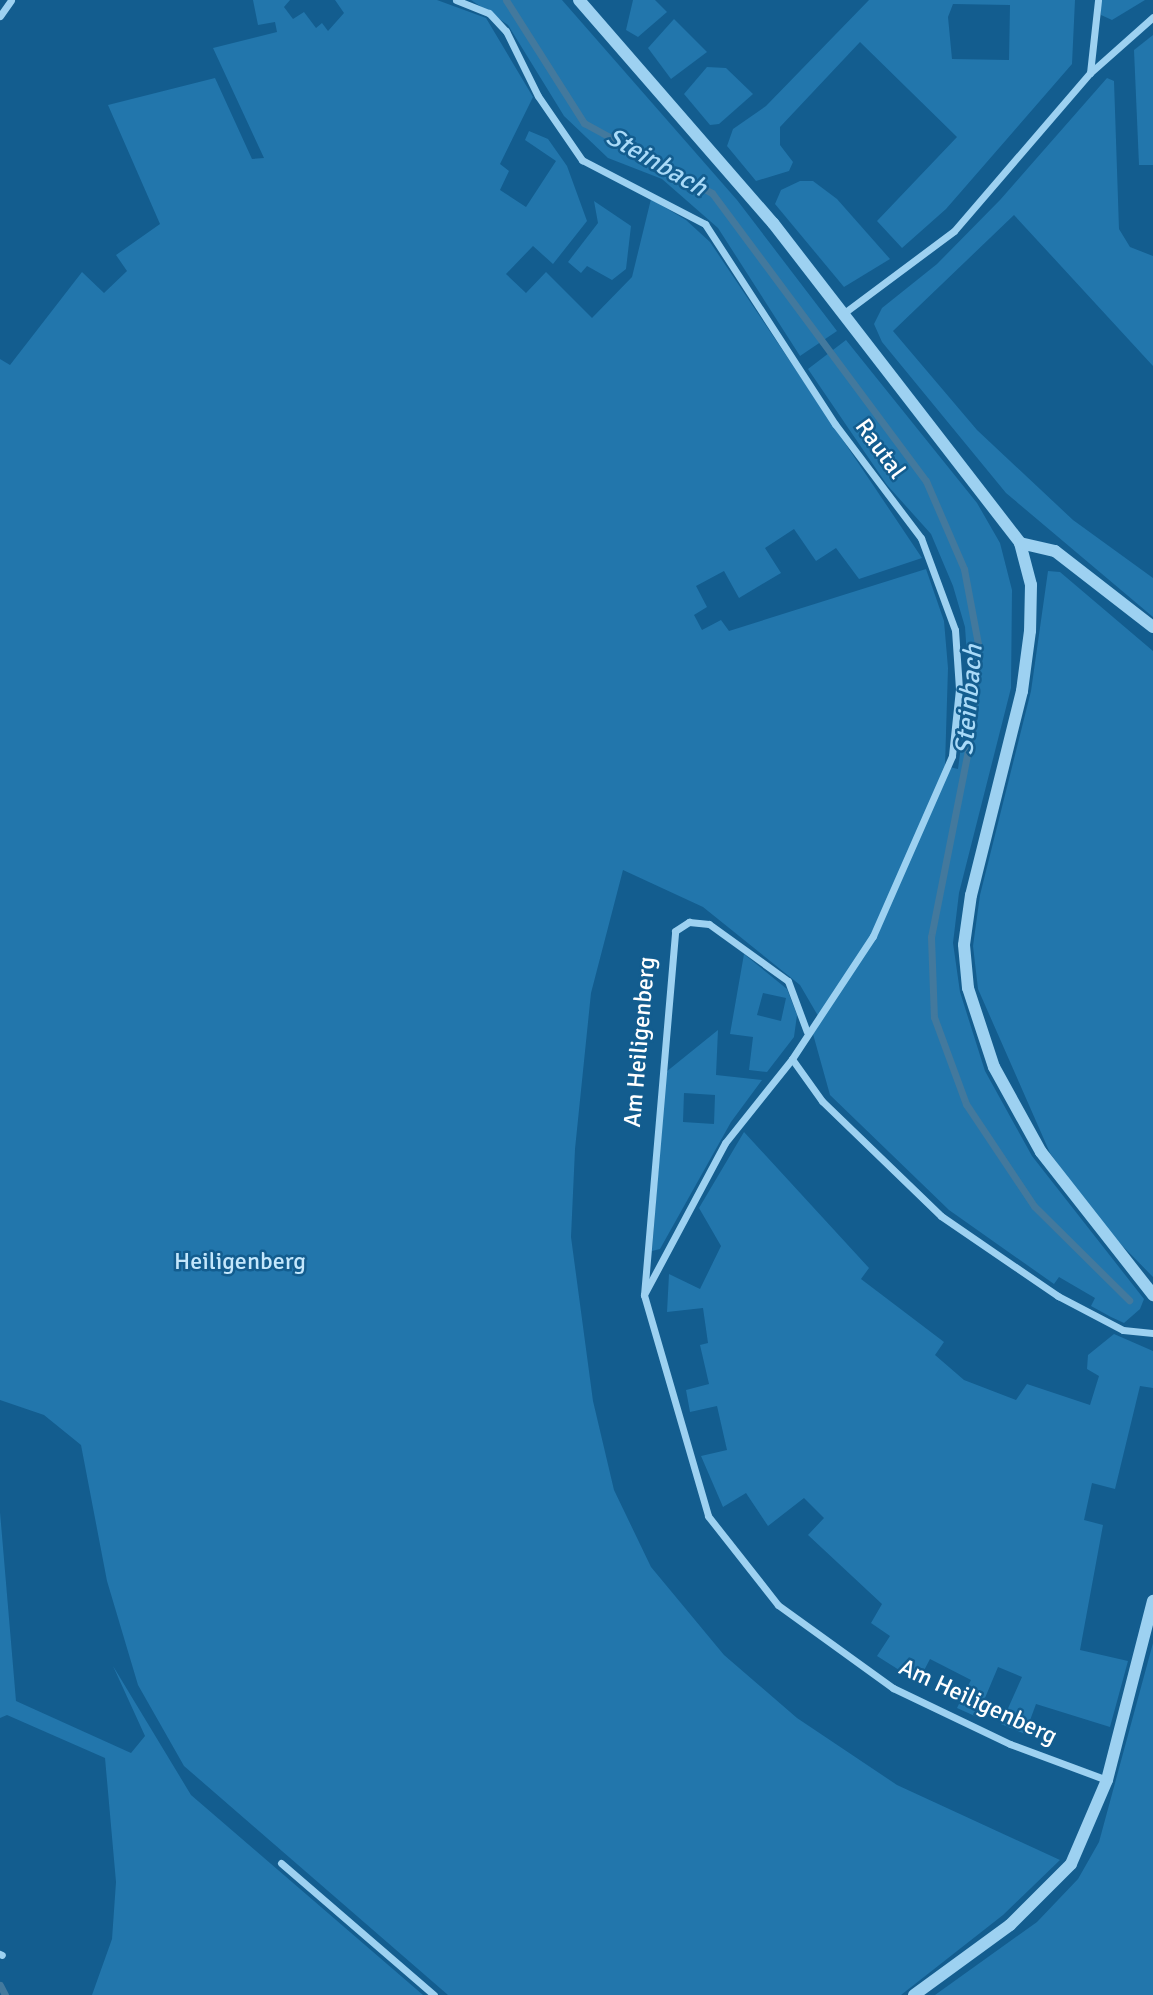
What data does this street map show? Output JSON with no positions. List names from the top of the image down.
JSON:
{
  "streets": {
    "street": ["Rautal", "Am Heiligenberg"]
  },
  "crossings": [
    ["Rautal", "Am Heiligenberg"]
  ],
  "water": ["Steinbach"],
  "parks": ["Heiligenberg"]
}
